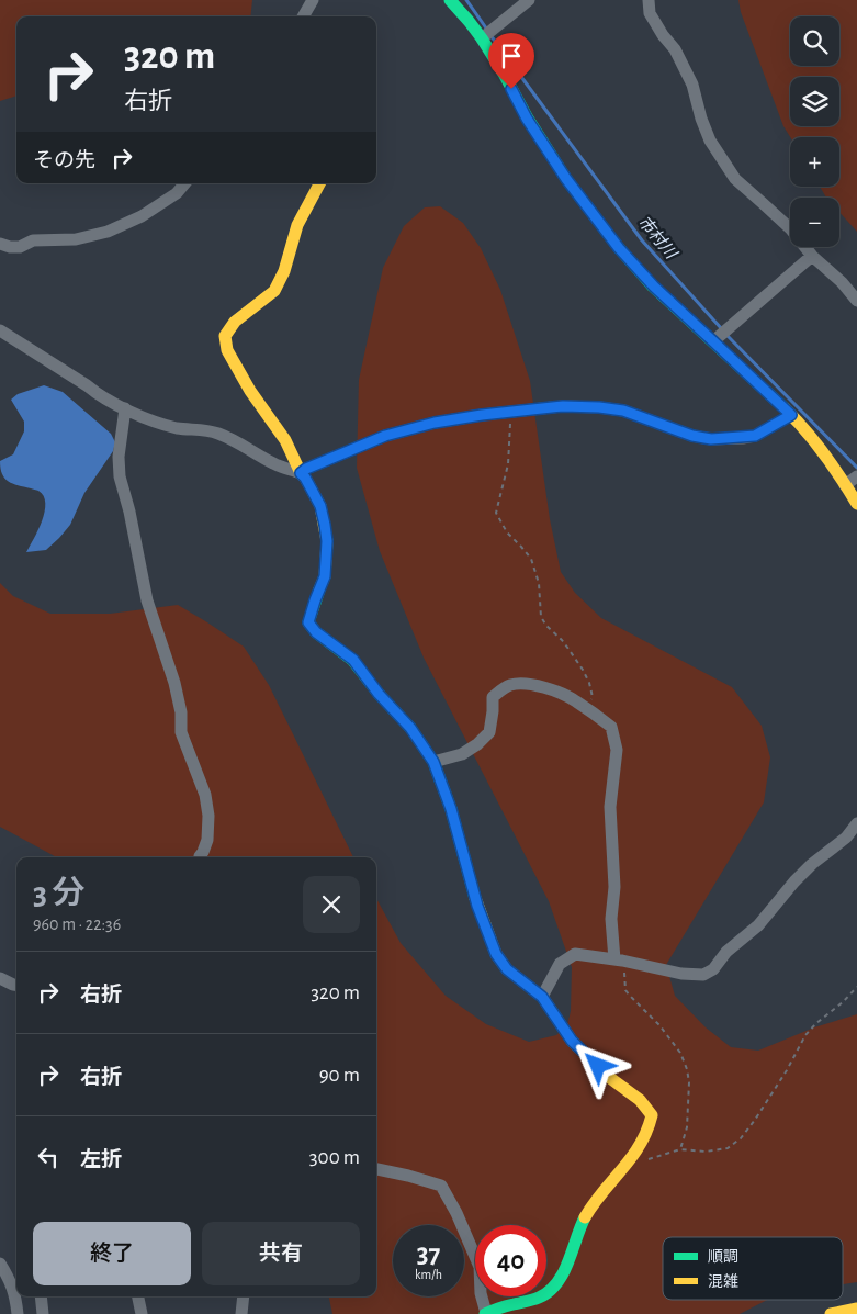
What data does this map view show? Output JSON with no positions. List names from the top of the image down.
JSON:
{
  "water": ["市村川"],
  "legend": ["順調", "混雑"],
  "page": {
    "map_buttons": ["+", "−"],
    "turn": ["320 m", "右折"],
    "then": "その先",
    "heading": ["3 分", "960 m · 22:36"],
    "list": [
      {
        "name": "右折",
        "value": "320 m"
      },
      {
        "name": "右折",
        "value": "90 m"
      },
      {
        "name": "左折",
        "value": "300 m"
      }
    ],
    "buttons": ["終了", "共有"],
    "speed": "37 km/h",
    "limit": "40"
  }
}
